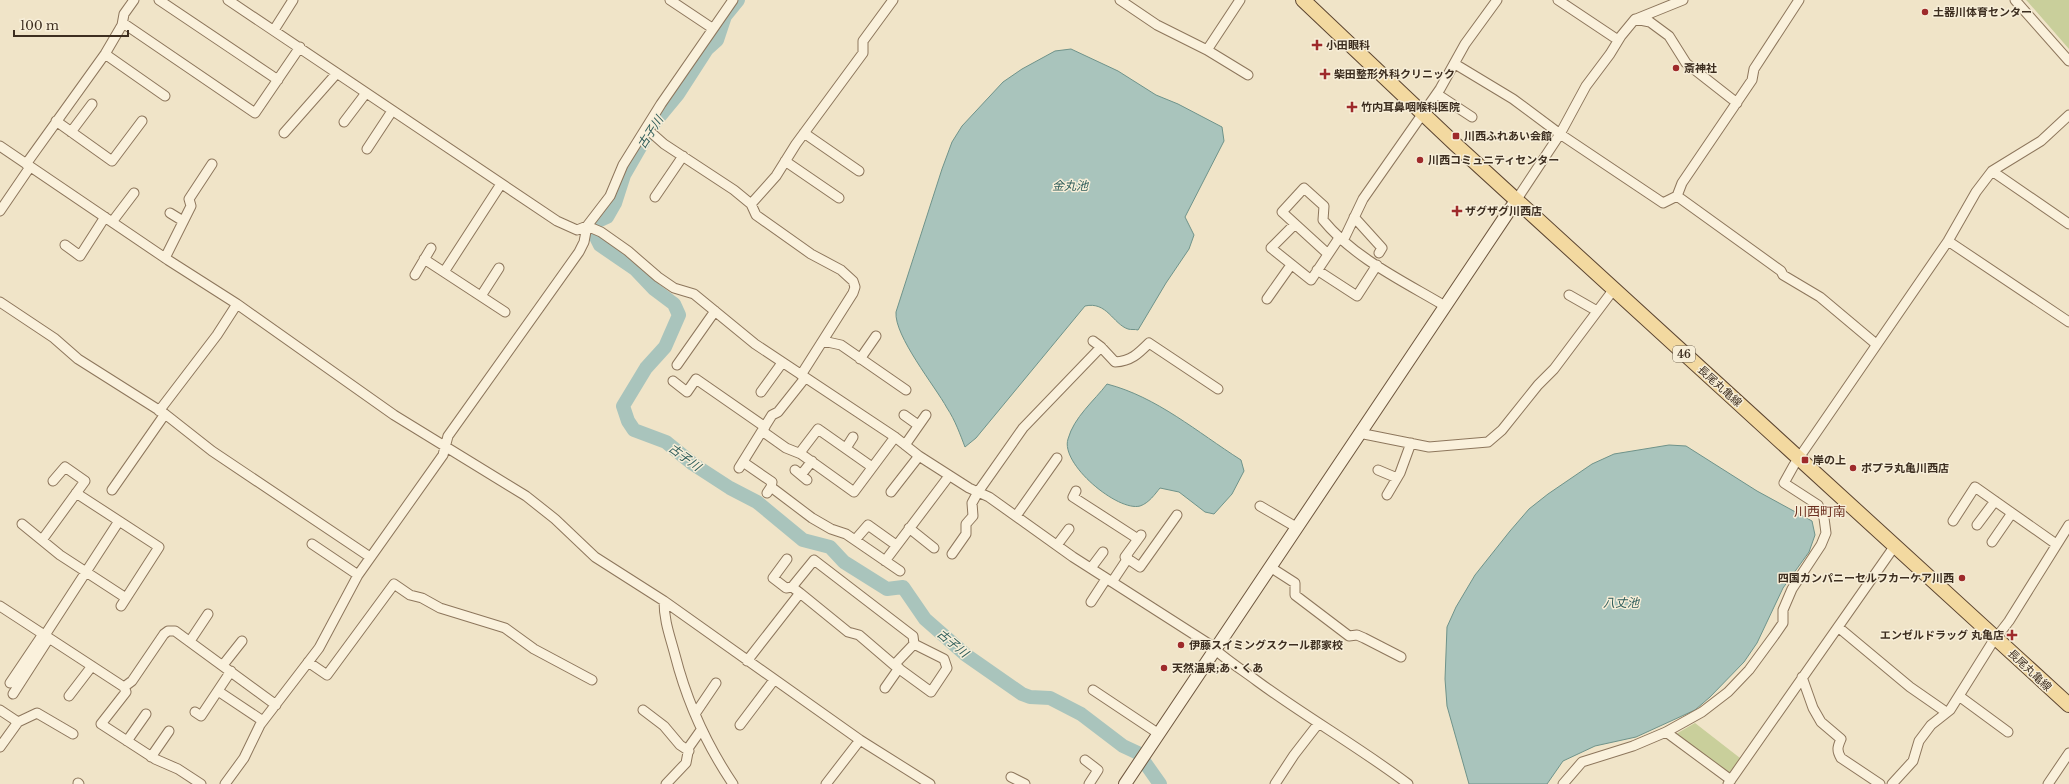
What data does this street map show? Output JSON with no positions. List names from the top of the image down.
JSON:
{
  "streets": {
    "main road": ["46", "長尾丸亀線"]
  },
  "districts": ["川西町南"],
  "water": ["古子川", "金丸池", "八丈池"],
  "places": {
    "other": [
      "土器川体育センター",
      "斎神社",
      "川西コミュニティセンター",
      "ポプラ丸亀川西店",
      "四国カンパニーセルフカーケア川西",
      "伊藤スイミングスクール郡家校",
      "天然温泉;あ・くあ"
    ],
    "health": [
      "小田眼科",
      "柴田整形外科クリニック",
      "竹内耳鼻咽喉科医院",
      "ザグザグ川西店",
      "エンゼルドラッグ 丸亀店"
    ],
    "transit": ["川西ふれあい会館", "岸の上"]
  },
  "scale_bar": "100 m"
}
